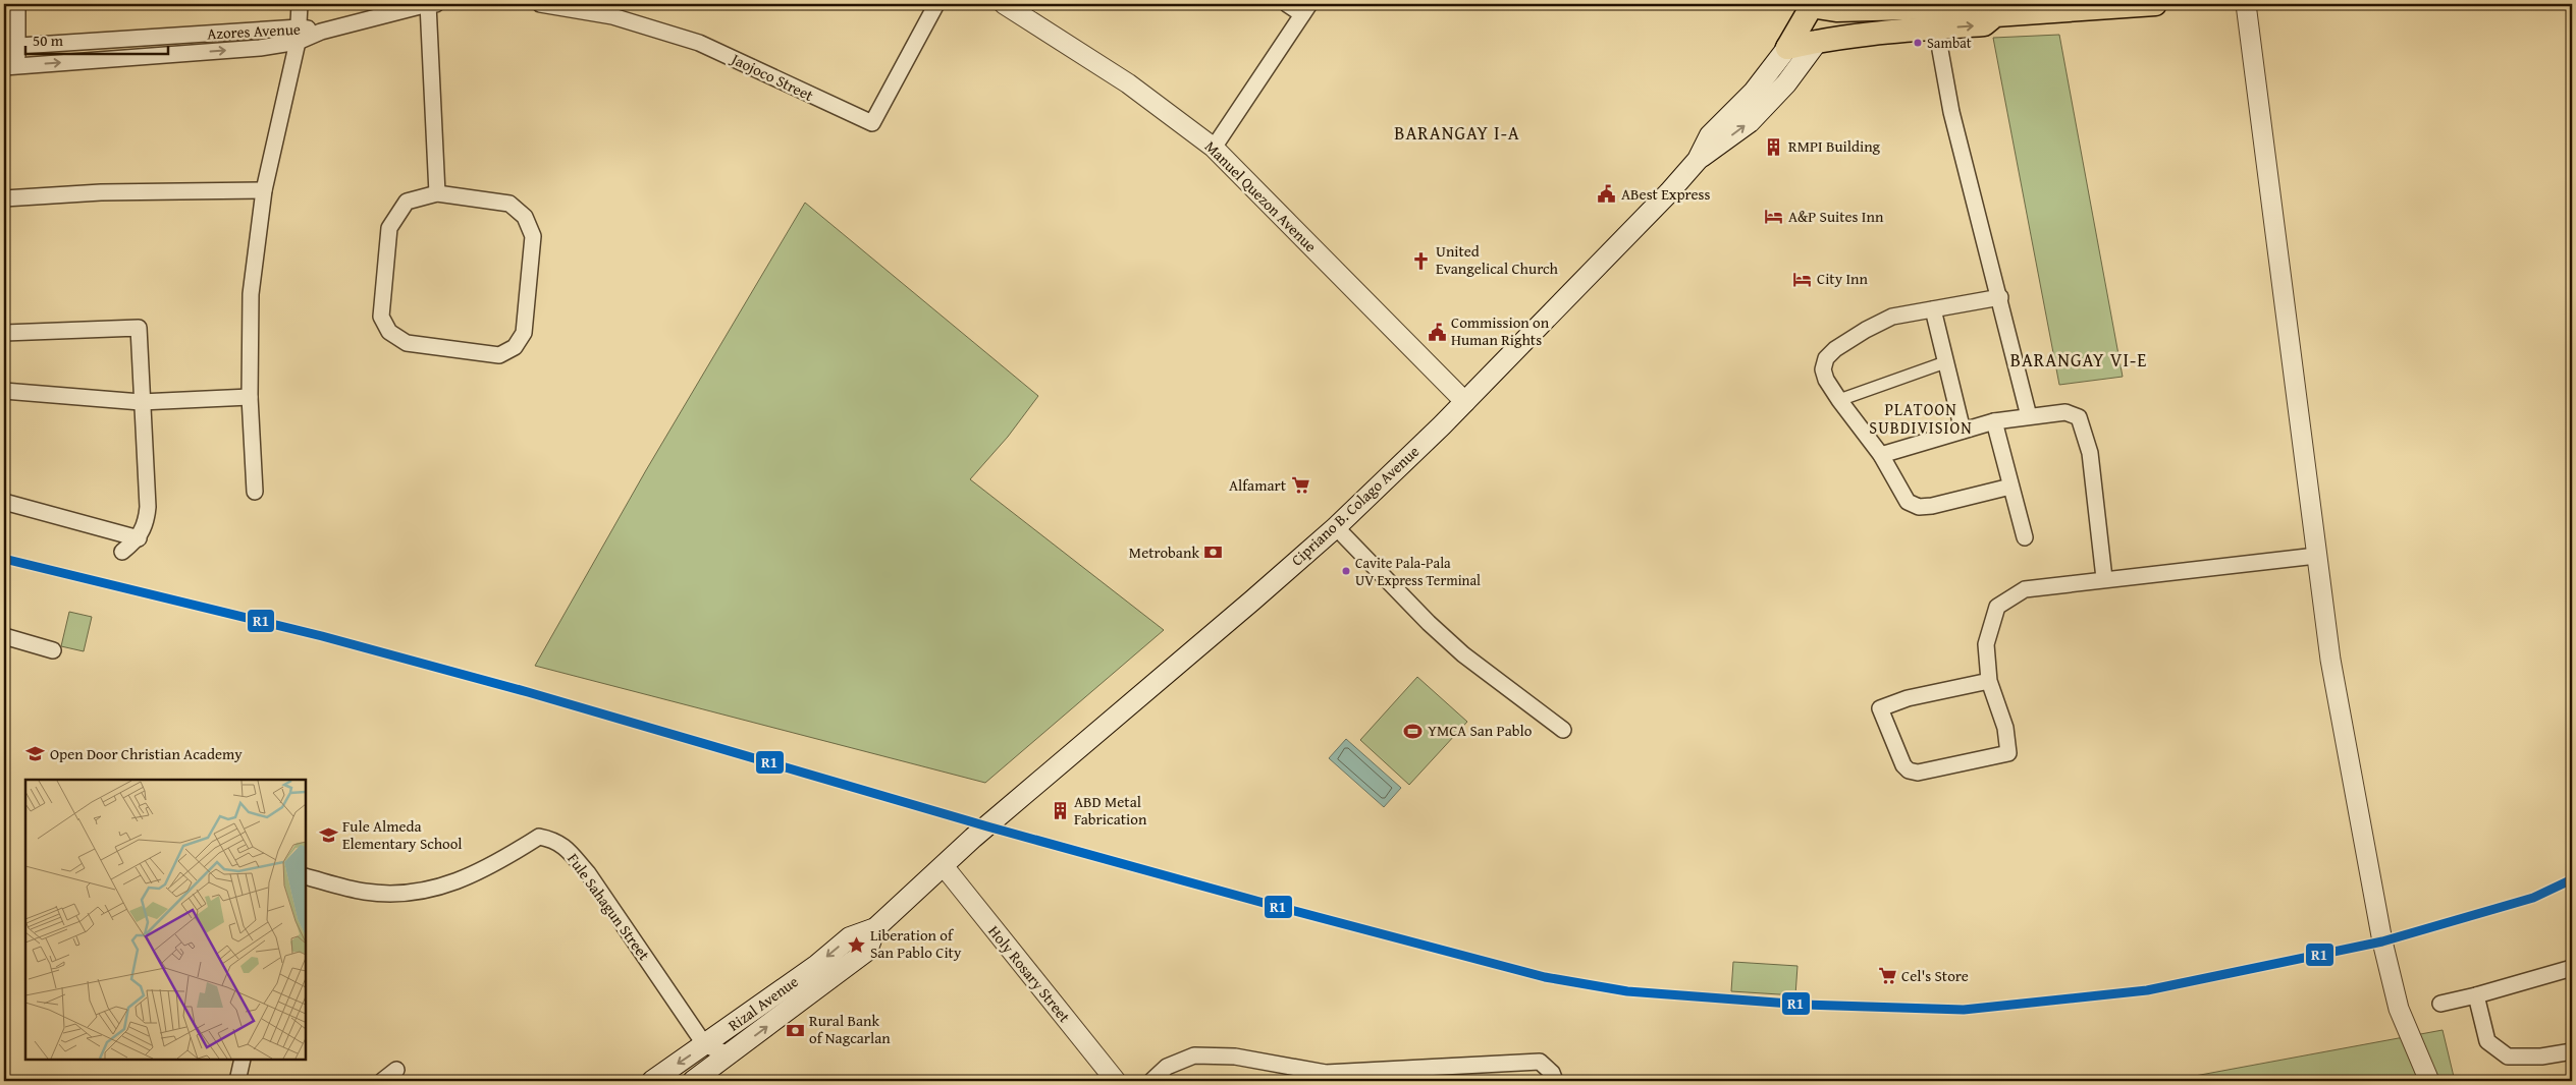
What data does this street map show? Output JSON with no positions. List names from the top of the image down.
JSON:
{
  "streets": {
    "main road": ["Cipriano B. Colago Avenue", "Rizal Avenue"],
    "street": [
      "Azores Avenue",
      "Jaojoco Street",
      "Manuel Quezon Avenue",
      "Fule Sahagun Street",
      "Holy Rosary Street"
    ]
  },
  "crossings": [
    ["Manuel Quezon Avenue", "Cipriano B. Colago Avenue"],
    ["Cipriano B. Colago Avenue", "Rizal Avenue"],
    ["Fule Sahagun Street", "Rizal Avenue"],
    ["Holy Rosary Street", "Rizal Avenue"]
  ],
  "districts": ["BARANGAY I-A", "BARANGAY VI-E", "PLATOON SUBDIVISION"],
  "places": {
    "other": ["Sambat", "Cavite Pala-Pala UV Express Terminal"],
    "building": ["RMPI Building", "ABD Metal Fabrication"],
    "public building": ["ABest Express", "Commission on Human Rights"],
    "hotel": ["A&P Suites Inn", "City Inn"],
    "church": ["United Evangelical Church"],
    "supermarket": ["Alfamart", "Cel's Store"],
    "bank": ["Metrobank", "Rural Bank of Nagcarlan"],
    "sports": ["YMCA San Pablo"],
    "school or university": ["Open Door Christian Academy", "Fule Almeda Elementary School"],
    "place": ["Liberation of San Pablo City"]
  },
  "lines": ["transit line R1"],
  "scale_bar": "50 m"
}
